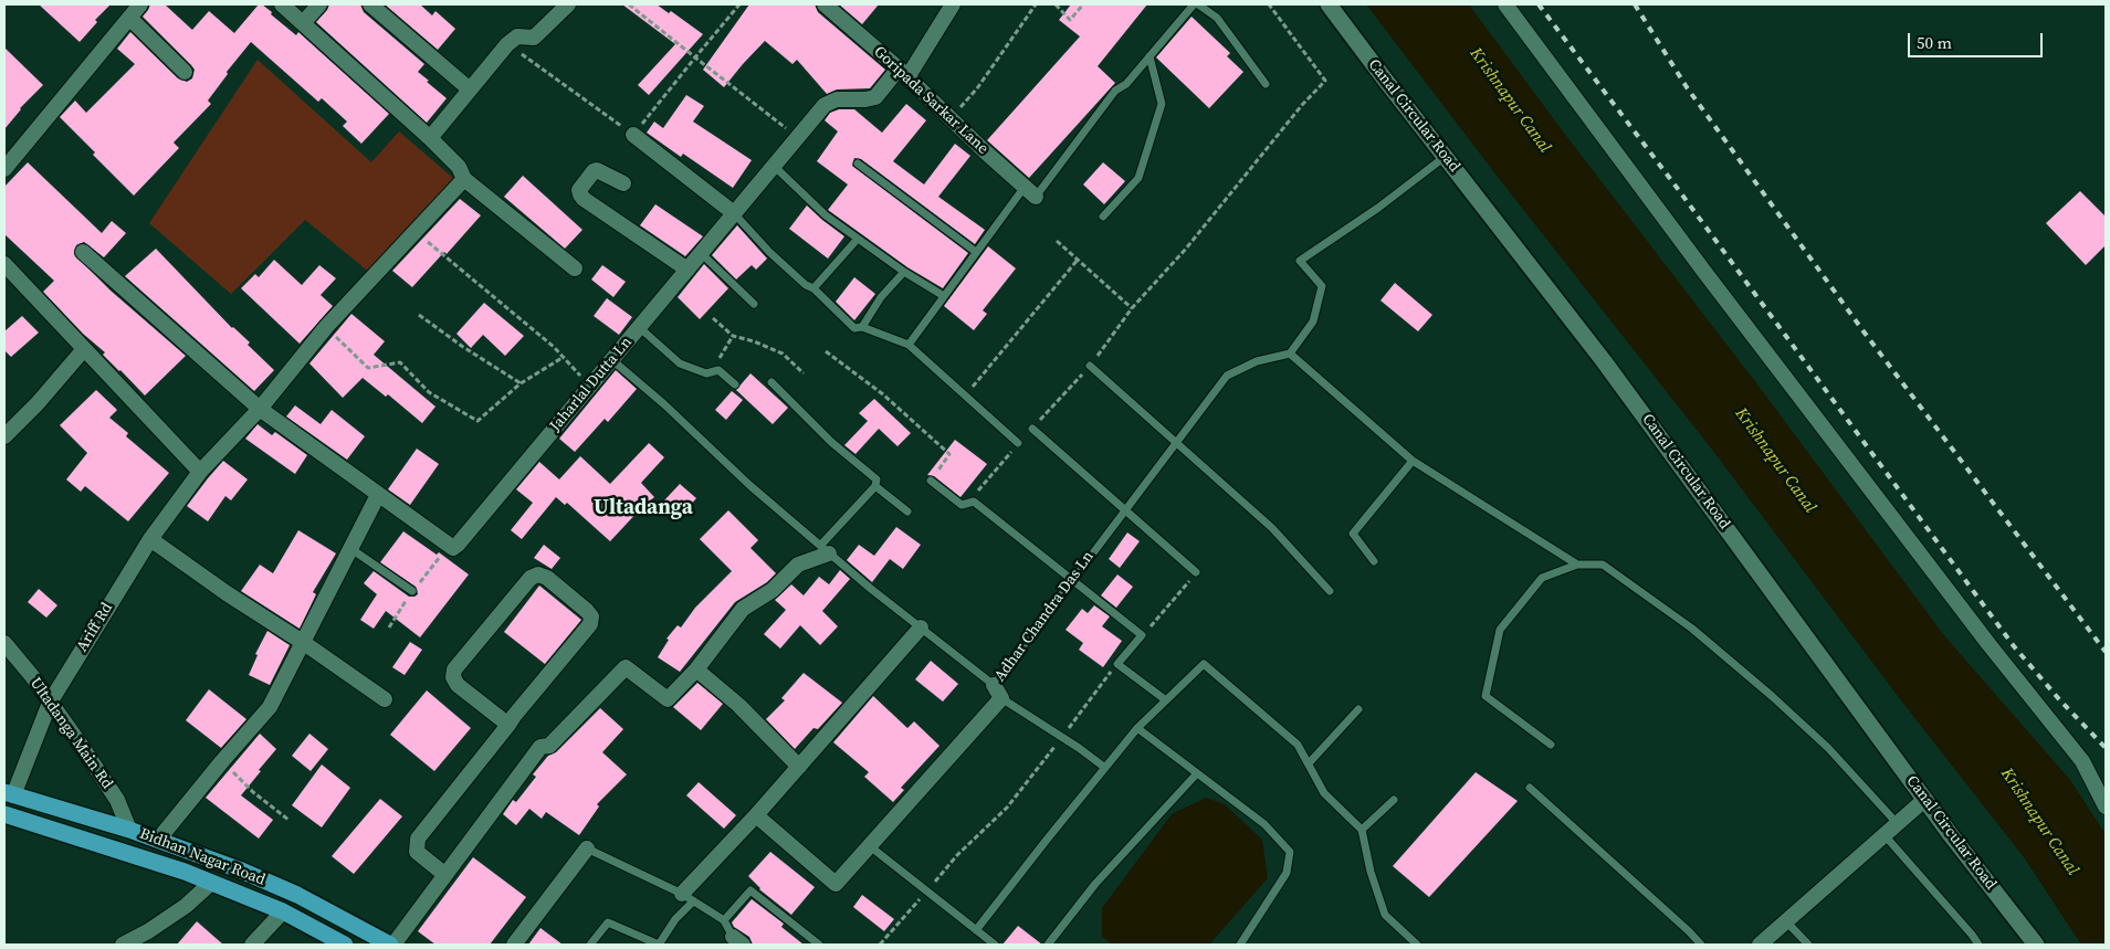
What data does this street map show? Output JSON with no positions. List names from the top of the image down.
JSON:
{
  "streets": {
    "main road": ["Canal Circular Road", "Bidhan Nagar Road"],
    "street": [
      "Goripada Sarkar Lane",
      "Jaharlal Dutta Ln",
      "Adhar Chandra Das Ln",
      "Ariff Rd",
      "Ultadanga Main Rd"
    ]
  },
  "crossings": [
    ["Goripada Sarkar Lane", "Jaharlal Dutta Ln"],
    ["Jaharlal Dutta Ln", "Ariff Rd"],
    ["Ariff Rd", "Ultadanga Main Rd"],
    ["Ariff Rd", "Bidhan Nagar Road"],
    ["Ultadanga Main Rd", "Bidhan Nagar Road"]
  ],
  "districts": ["Ultadanga"],
  "water": ["Krishnapur Canal"],
  "scale_bar": "50 m"
}
